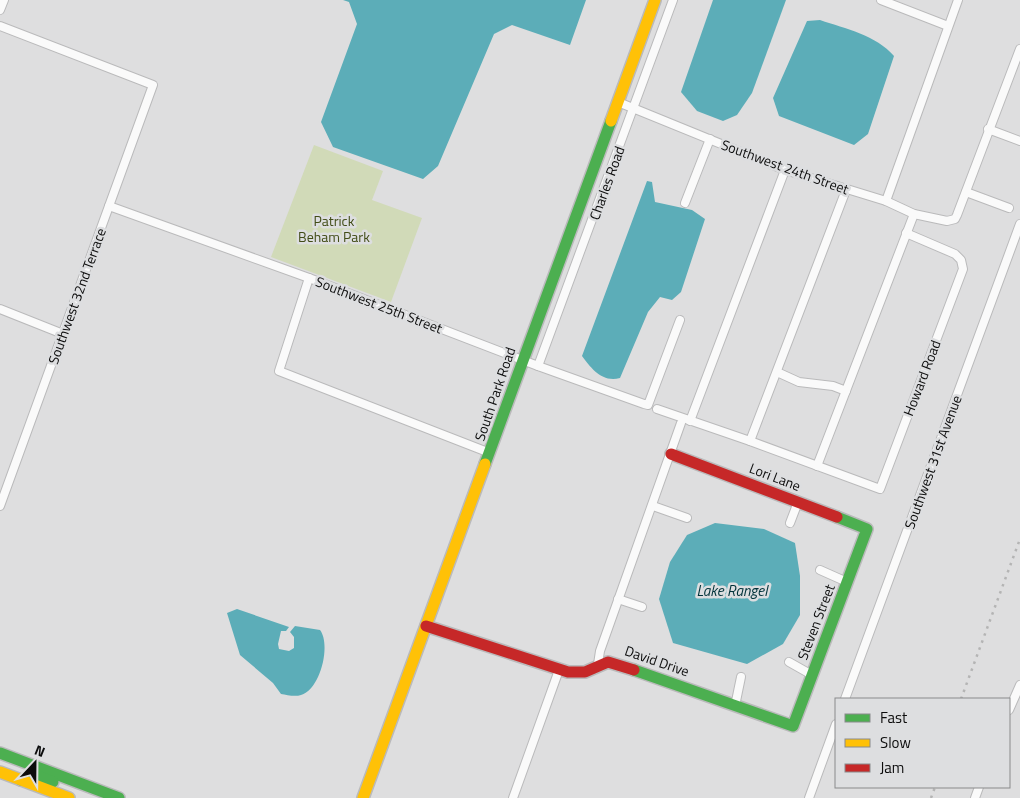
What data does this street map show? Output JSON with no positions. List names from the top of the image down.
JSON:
{
  "streets": {
    "street": [
      "Southwest 24th Street",
      "Charles Road",
      "Southwest 32nd Terrace",
      "Southwest 25th Street",
      "Howard Road",
      "South Park Road",
      "Southwest 31st Avenue",
      "Lori Lane",
      "Steven Street",
      "David Drive"
    ]
  },
  "crossings": [
    ["Southwest 24th Street", "Charles Road"],
    ["Southwest 24th Street", "South Park Road"],
    ["Charles Road", "Southwest 25th Street"],
    ["Southwest 32nd Terrace", "Southwest 25th Street"],
    ["Southwest 25th Street", "South Park Road"],
    ["South Park Road", "David Drive"],
    ["Lori Lane", "Steven Street"],
    ["Steven Street", "David Drive"]
  ],
  "water": ["Lake Rangel"],
  "parks": ["Patrick Beham Park"],
  "legend": ["Fast", "Slow", "Jam"],
  "north": "top"
}
